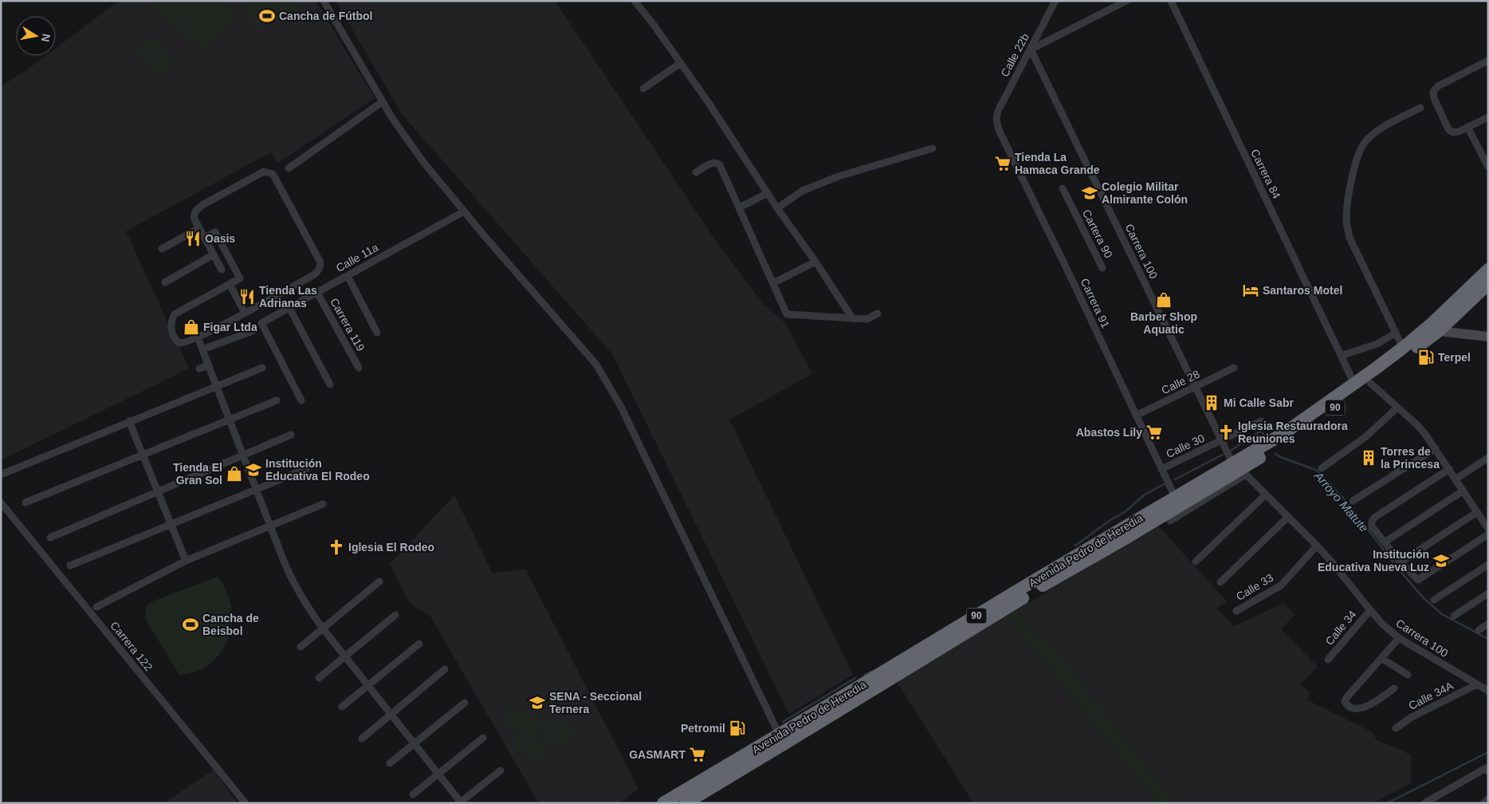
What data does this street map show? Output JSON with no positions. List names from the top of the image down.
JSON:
{
  "streets": {
    "highway": ["90", "Avenida Pedro de Heredia"],
    "street": [
      "Calle 22b",
      "Carrera 84",
      "Cartera 90",
      "Carrera 100",
      "Calle 11a",
      "Carrera 91",
      "Carrera 119",
      "Calle 28",
      "Calle 30",
      "Calle 33",
      "Calle 34",
      "Carrera 122",
      "Calle 34A"
    ]
  },
  "crossings": [
    ["Calle 22b", "Carrera 100"],
    ["Calle 22b", "Carrera 91"],
    ["Carrera 84", "Avenida Pedro de Heredia"],
    ["Carrera 100", "Calle 28"],
    ["Carrera 100", "Calle 30"],
    ["Carrera 100", "Avenida Pedro de Heredia"],
    ["Carrera 100", "Calle 33"],
    ["Carrera 100", "Calle 34"],
    ["Carrera 100", "Calle 34A"],
    ["Calle 11a", "Carrera 119"],
    ["Carrera 91", "Calle 28"],
    ["Carrera 91", "Calle 30"],
    ["Carrera 91", "Avenida Pedro de Heredia"]
  ],
  "water": ["Arroyo Matute"],
  "places": {
    "sports": ["Cancha de Fútbol", "Cancha de Beisbol"],
    "supermarket": ["Tienda La Hamaca Grande", "Abastos Lily", "GASMART"],
    "school or university": [
      "Colegio Militar Almirante Colón",
      "Institución Educativa El Rodeo",
      "Institución Educativa Nueva Luz",
      "SENA - Seccional Ternera"
    ],
    "restaurant": ["Oasis", "Tienda Las Adrianas"],
    "hotel": ["Santaros Motel"],
    "shop": ["Barber Shop Aquatic", "Figar Ltda", "Tienda El Gran Sol"],
    "fuel station": ["Terpel", "Petromil"],
    "building": ["Mi Calle Sabr", "Torres de la Princesa"],
    "church": ["Iglesia Restauradora Reuniones", "Iglesia El Rodeo"]
  },
  "north": "right"
}
